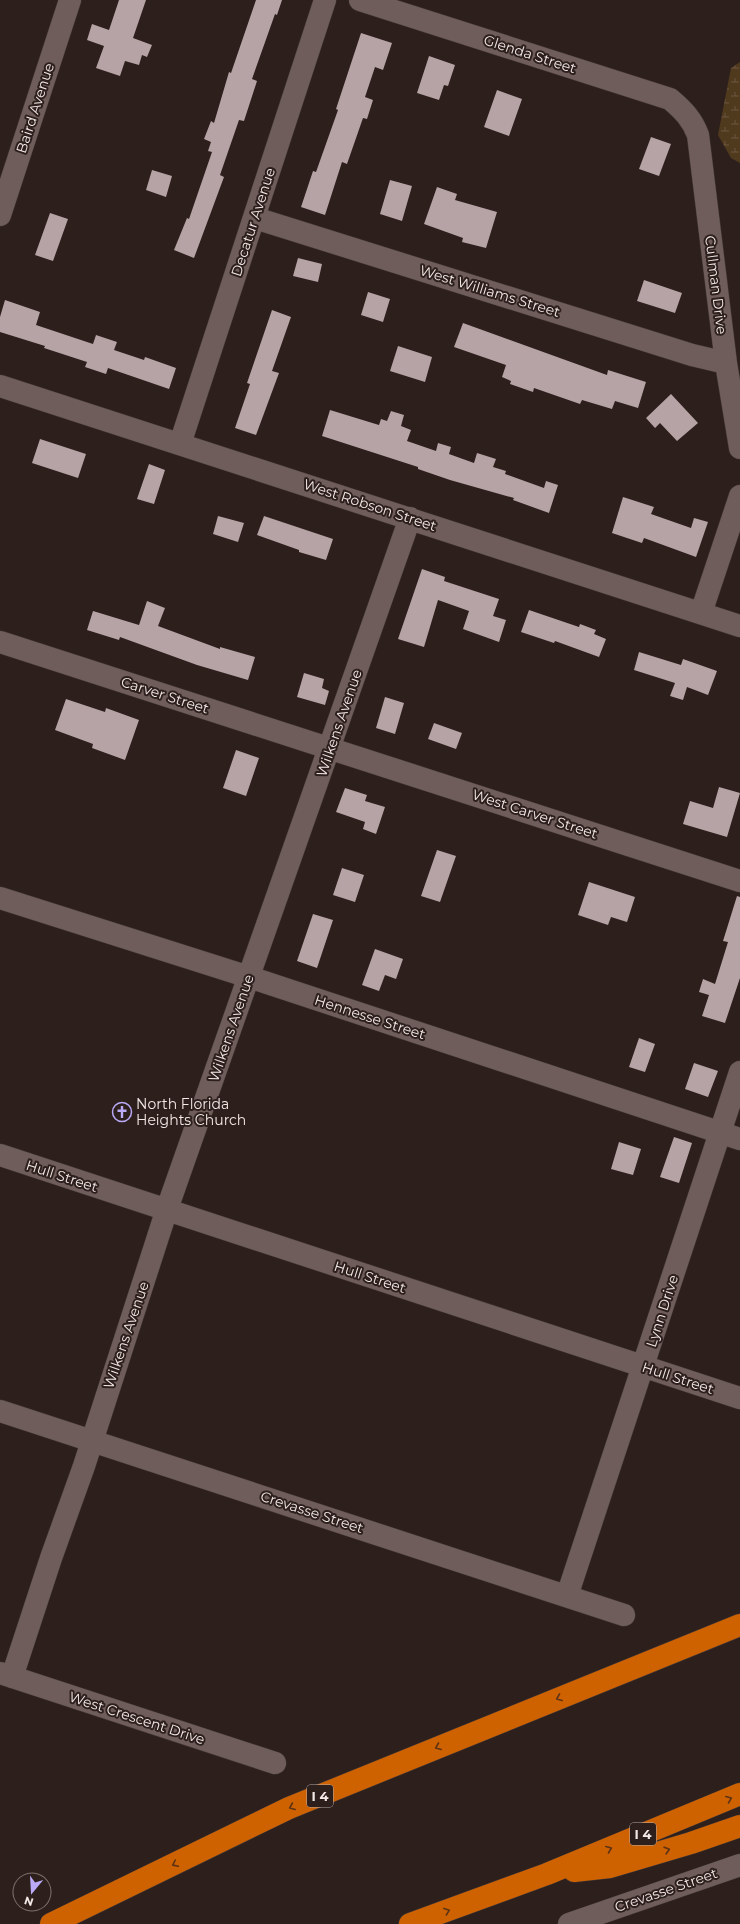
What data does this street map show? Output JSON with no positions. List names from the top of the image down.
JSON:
{
  "streets": {
    "highway": ["I 4"],
    "street": [
      "Glenda Street",
      "Baird Avenue",
      "Decatur Avenue",
      "Cullman Drive",
      "West Williams Street",
      "West Robson Street",
      "Carver Street",
      "Wilkens Avenue",
      "West Carver Street",
      "Hennesse Street",
      "Hull Street",
      "Lynn Drive",
      "Crevasse Street",
      "West Crescent Drive"
    ]
  },
  "crossings": [
    ["Glenda Street", "Cullman Drive"],
    ["Decatur Avenue", "West Williams Street"],
    ["Decatur Avenue", "West Robson Street"],
    ["Cullman Drive", "West Williams Street"],
    ["West Robson Street", "Wilkens Avenue"],
    ["Carver Street", "Wilkens Avenue"],
    ["Carver Street", "West Carver Street"],
    ["Wilkens Avenue", "West Carver Street"],
    ["Wilkens Avenue", "Hennesse Street"],
    ["Wilkens Avenue", "Hull Street"],
    ["Wilkens Avenue", "Crevasse Street"],
    ["Wilkens Avenue", "West Crescent Drive"],
    ["Hennesse Street", "Lynn Drive"],
    ["Hull Street", "Lynn Drive"],
    ["Lynn Drive", "Crevasse Street"]
  ],
  "places": {
    "church": ["North Florida Heights Church"]
  },
  "north": "bottom"
}
